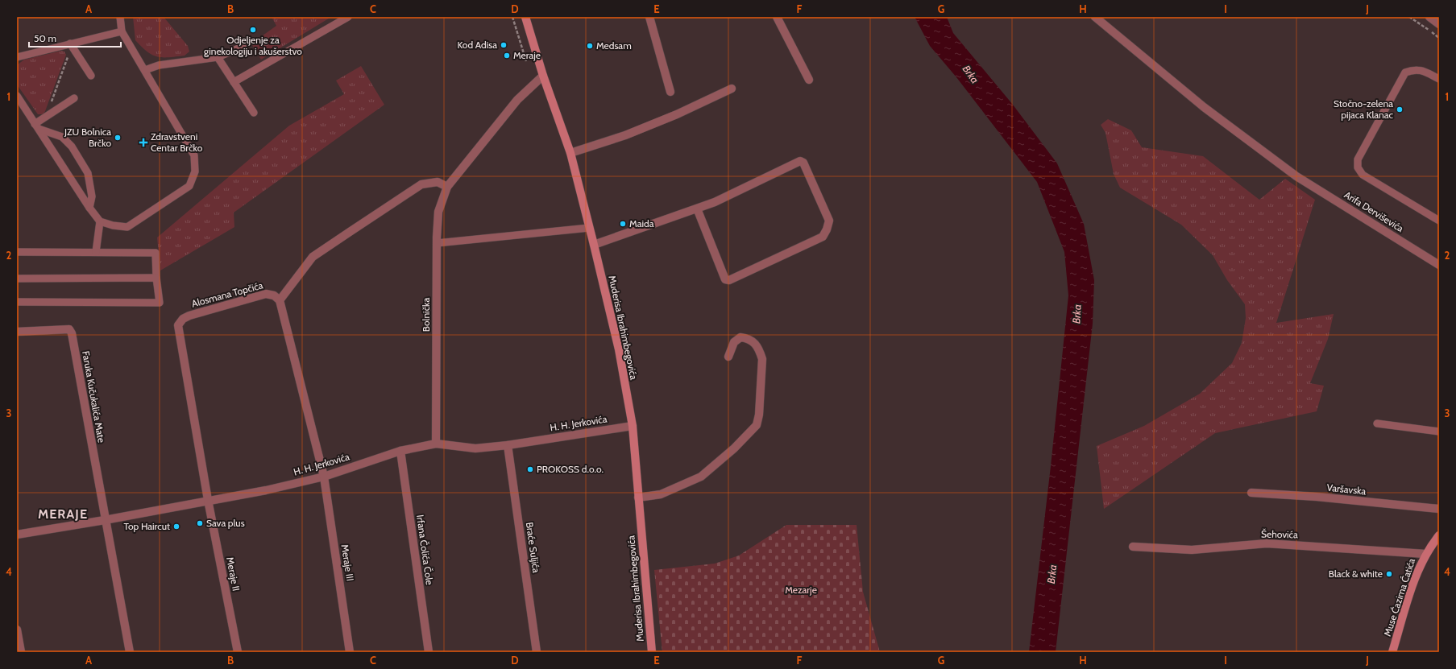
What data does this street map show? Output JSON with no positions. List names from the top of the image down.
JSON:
{
  "streets": {
    "main road": ["Muderisa Ibrahimbegovića", "Muse Ćazima Ćatića"],
    "street": [
      "Arifa Derviševića",
      "Alosmana Topčića",
      "Bolnička",
      "Faruka Kučukalića Mate",
      "H. H. Jerkovića",
      "Varšavska",
      "Šehovića",
      "Braće Suljića",
      "Irfana Čolića Čole",
      "Meraje III",
      "Meraje II"
    ]
  },
  "crossings": [
    ["Alosmana Topčića", "H. H. Jerkovića"],
    ["Alosmana Topčića", "Meraje II"],
    ["Bolnička", "Muderisa Ibrahimbegovića"],
    ["Bolnička", "H. H. Jerkovića"],
    ["Muderisa Ibrahimbegovića", "H. H. Jerkovića"],
    ["Faruka Kučukalića Mate", "H. H. Jerkovića"],
    ["H. H. Jerkovića", "Braće Suljića"],
    ["H. H. Jerkovića", "Irfana Čolića Čole"],
    ["H. H. Jerkovića", "Meraje III"],
    ["H. H. Jerkovića", "Meraje II"],
    ["Šehovića", "Muse Ćazima Ćatića"]
  ],
  "districts": ["MERAJE"],
  "water": ["Brka"],
  "parks": ["Mezarje"],
  "places": {
    "other": [
      "Odjeljenje za ginekologiju i akušerstvo",
      "Kod Adisa",
      "Medsam",
      "Meraje",
      "Stočno-zelena pijaca Klanac",
      "JZU Bolnica Brčko",
      "Maida",
      "PROKOSS d.o.o.",
      "Sava plus",
      "Top Haircut",
      "Black & white"
    ],
    "health": ["Zdravstveni Centar Brčko"]
  },
  "scale_bar": "50 m",
  "grid": {
    "columns": [
      "A",
      "B",
      "C",
      "D",
      "E",
      "F",
      "G",
      "H",
      "I",
      "J"
    ],
    "rows": [
      "1",
      "2",
      "3",
      "4"
    ]
  }
}
